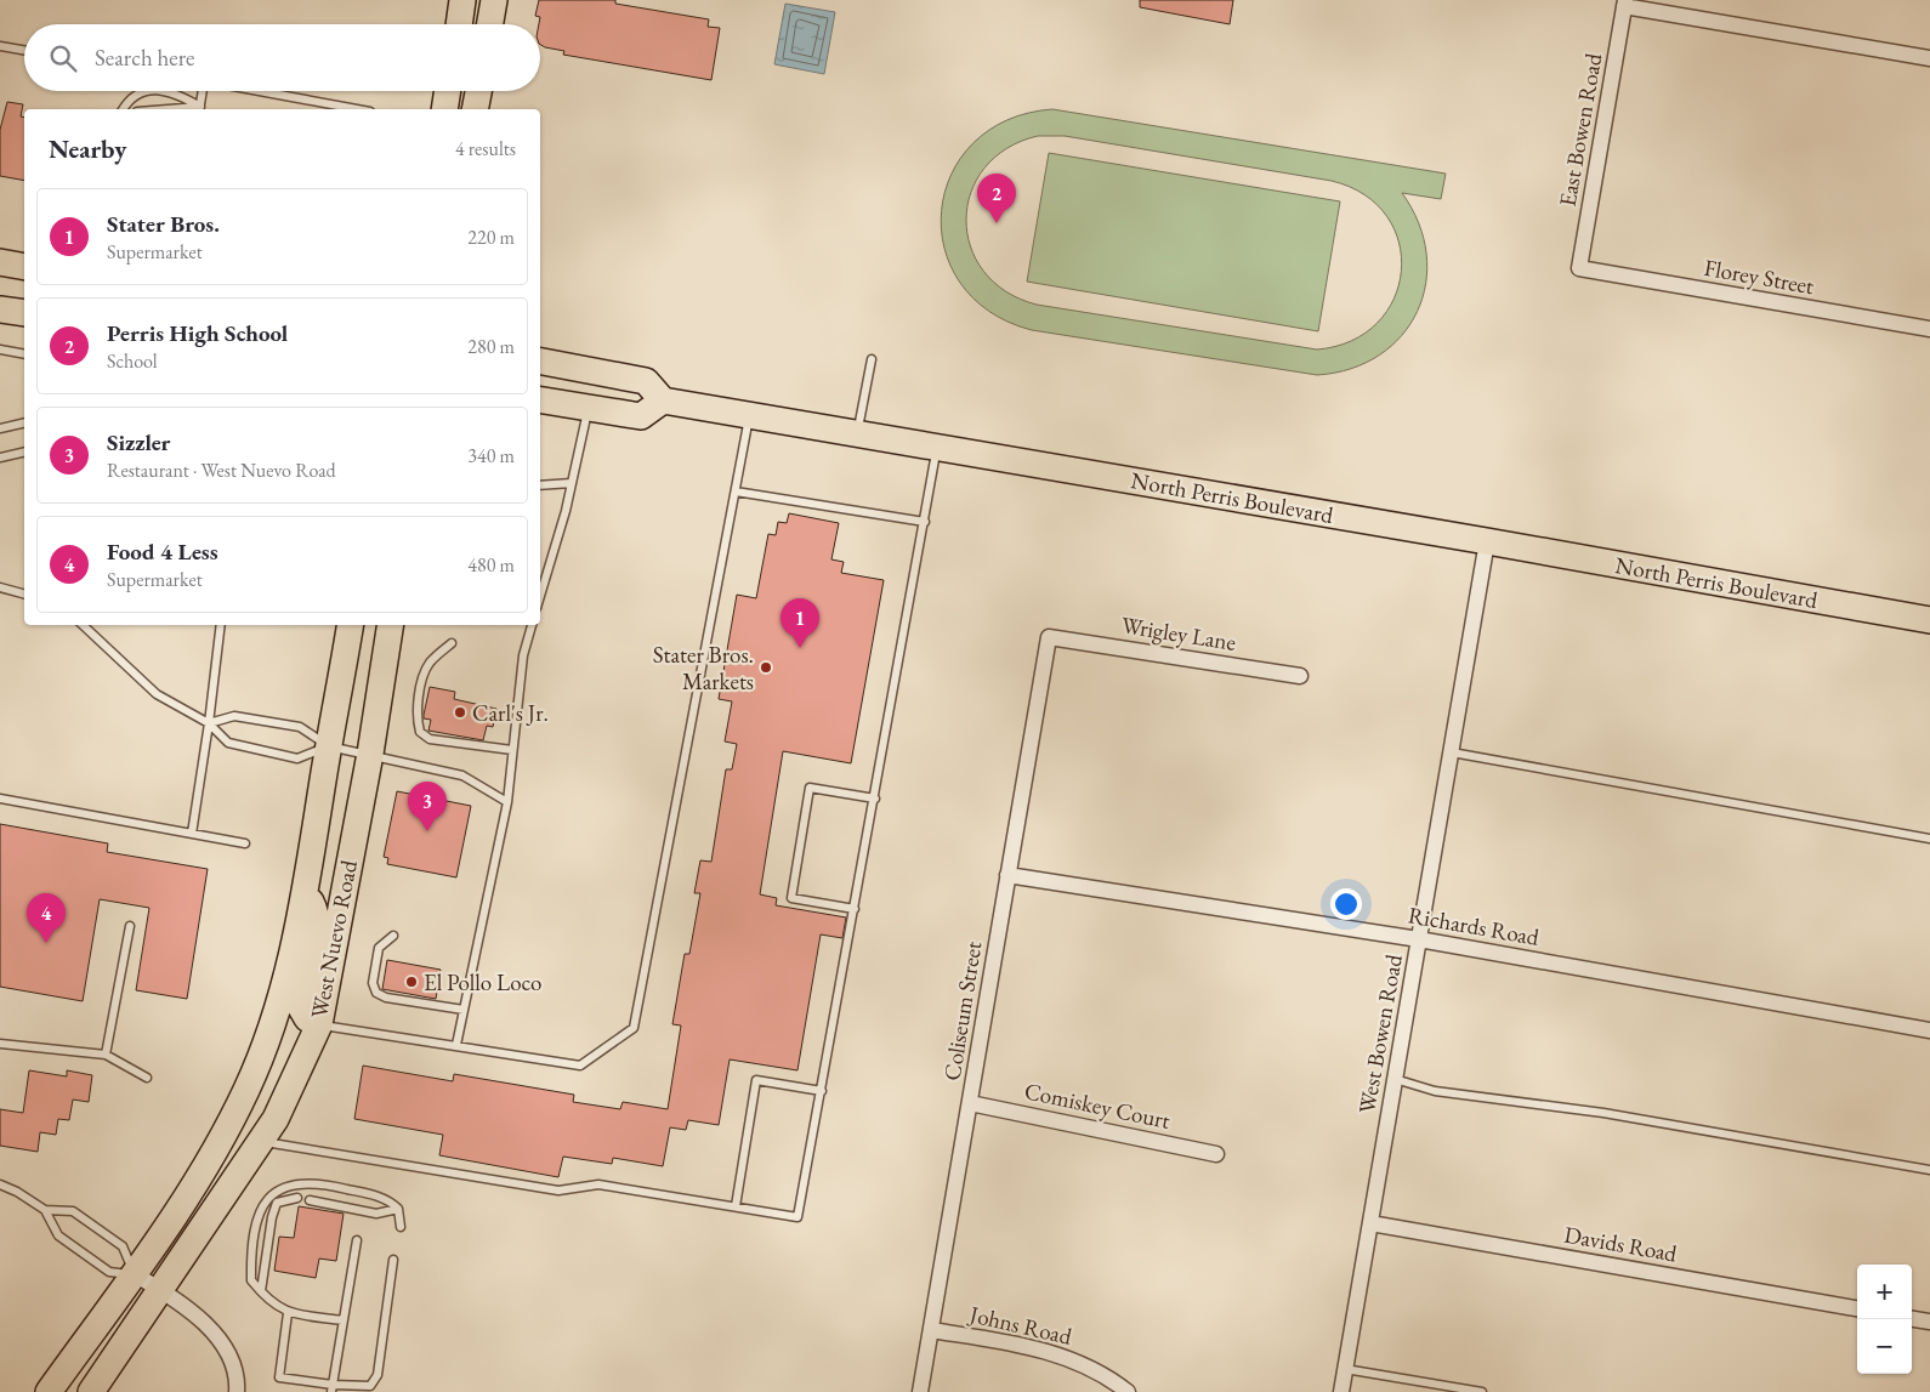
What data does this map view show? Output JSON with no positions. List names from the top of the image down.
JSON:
{
  "streets": {
    "main road": ["North Perris Boulevard", "West Nuevo Road"],
    "street": [
      "East Bowen Road",
      "Florey Street",
      "Wrigley Lane",
      "Richards Road",
      "Coliseum Street",
      "West Bowen Road",
      "Comiskey Court",
      "Davids Road",
      "Johns Road"
    ]
  },
  "crossings": [
    ["East Bowen Road", "Florey Street"],
    ["North Perris Boulevard", "West Bowen Road"],
    ["Wrigley Lane", "Coliseum Street"],
    ["Richards Road", "Coliseum Street"],
    ["Richards Road", "West Bowen Road"],
    ["Coliseum Street", "Comiskey Court"],
    ["Coliseum Street", "Johns Road"],
    ["West Bowen Road", "Davids Road"]
  ],
  "places": ["Stater Bros. Markets", "Carl's Jr.", "El Pollo Loco"],
  "page": {
    "search": "Search here",
    "heading": ["Nearby", "4 results"],
    "pins": [
      "2",
      "1",
      "3",
      "4"
    ],
    "list": [
      {
        "mark": "1",
        "name": "Stater Bros.",
        "note": "Supermarket",
        "value": "220 m"
      },
      {
        "mark": "2",
        "name": "Perris High School",
        "note": "School",
        "value": "280 m"
      },
      {
        "mark": "3",
        "name": "Sizzler",
        "note": "Restaurant · West Nuevo Road",
        "value": "340 m"
      },
      {
        "mark": "4",
        "name": "Food 4 Less",
        "note": "Supermarket",
        "value": "480 m"
      }
    ],
    "map_buttons": ["+", "−"]
  }
}
